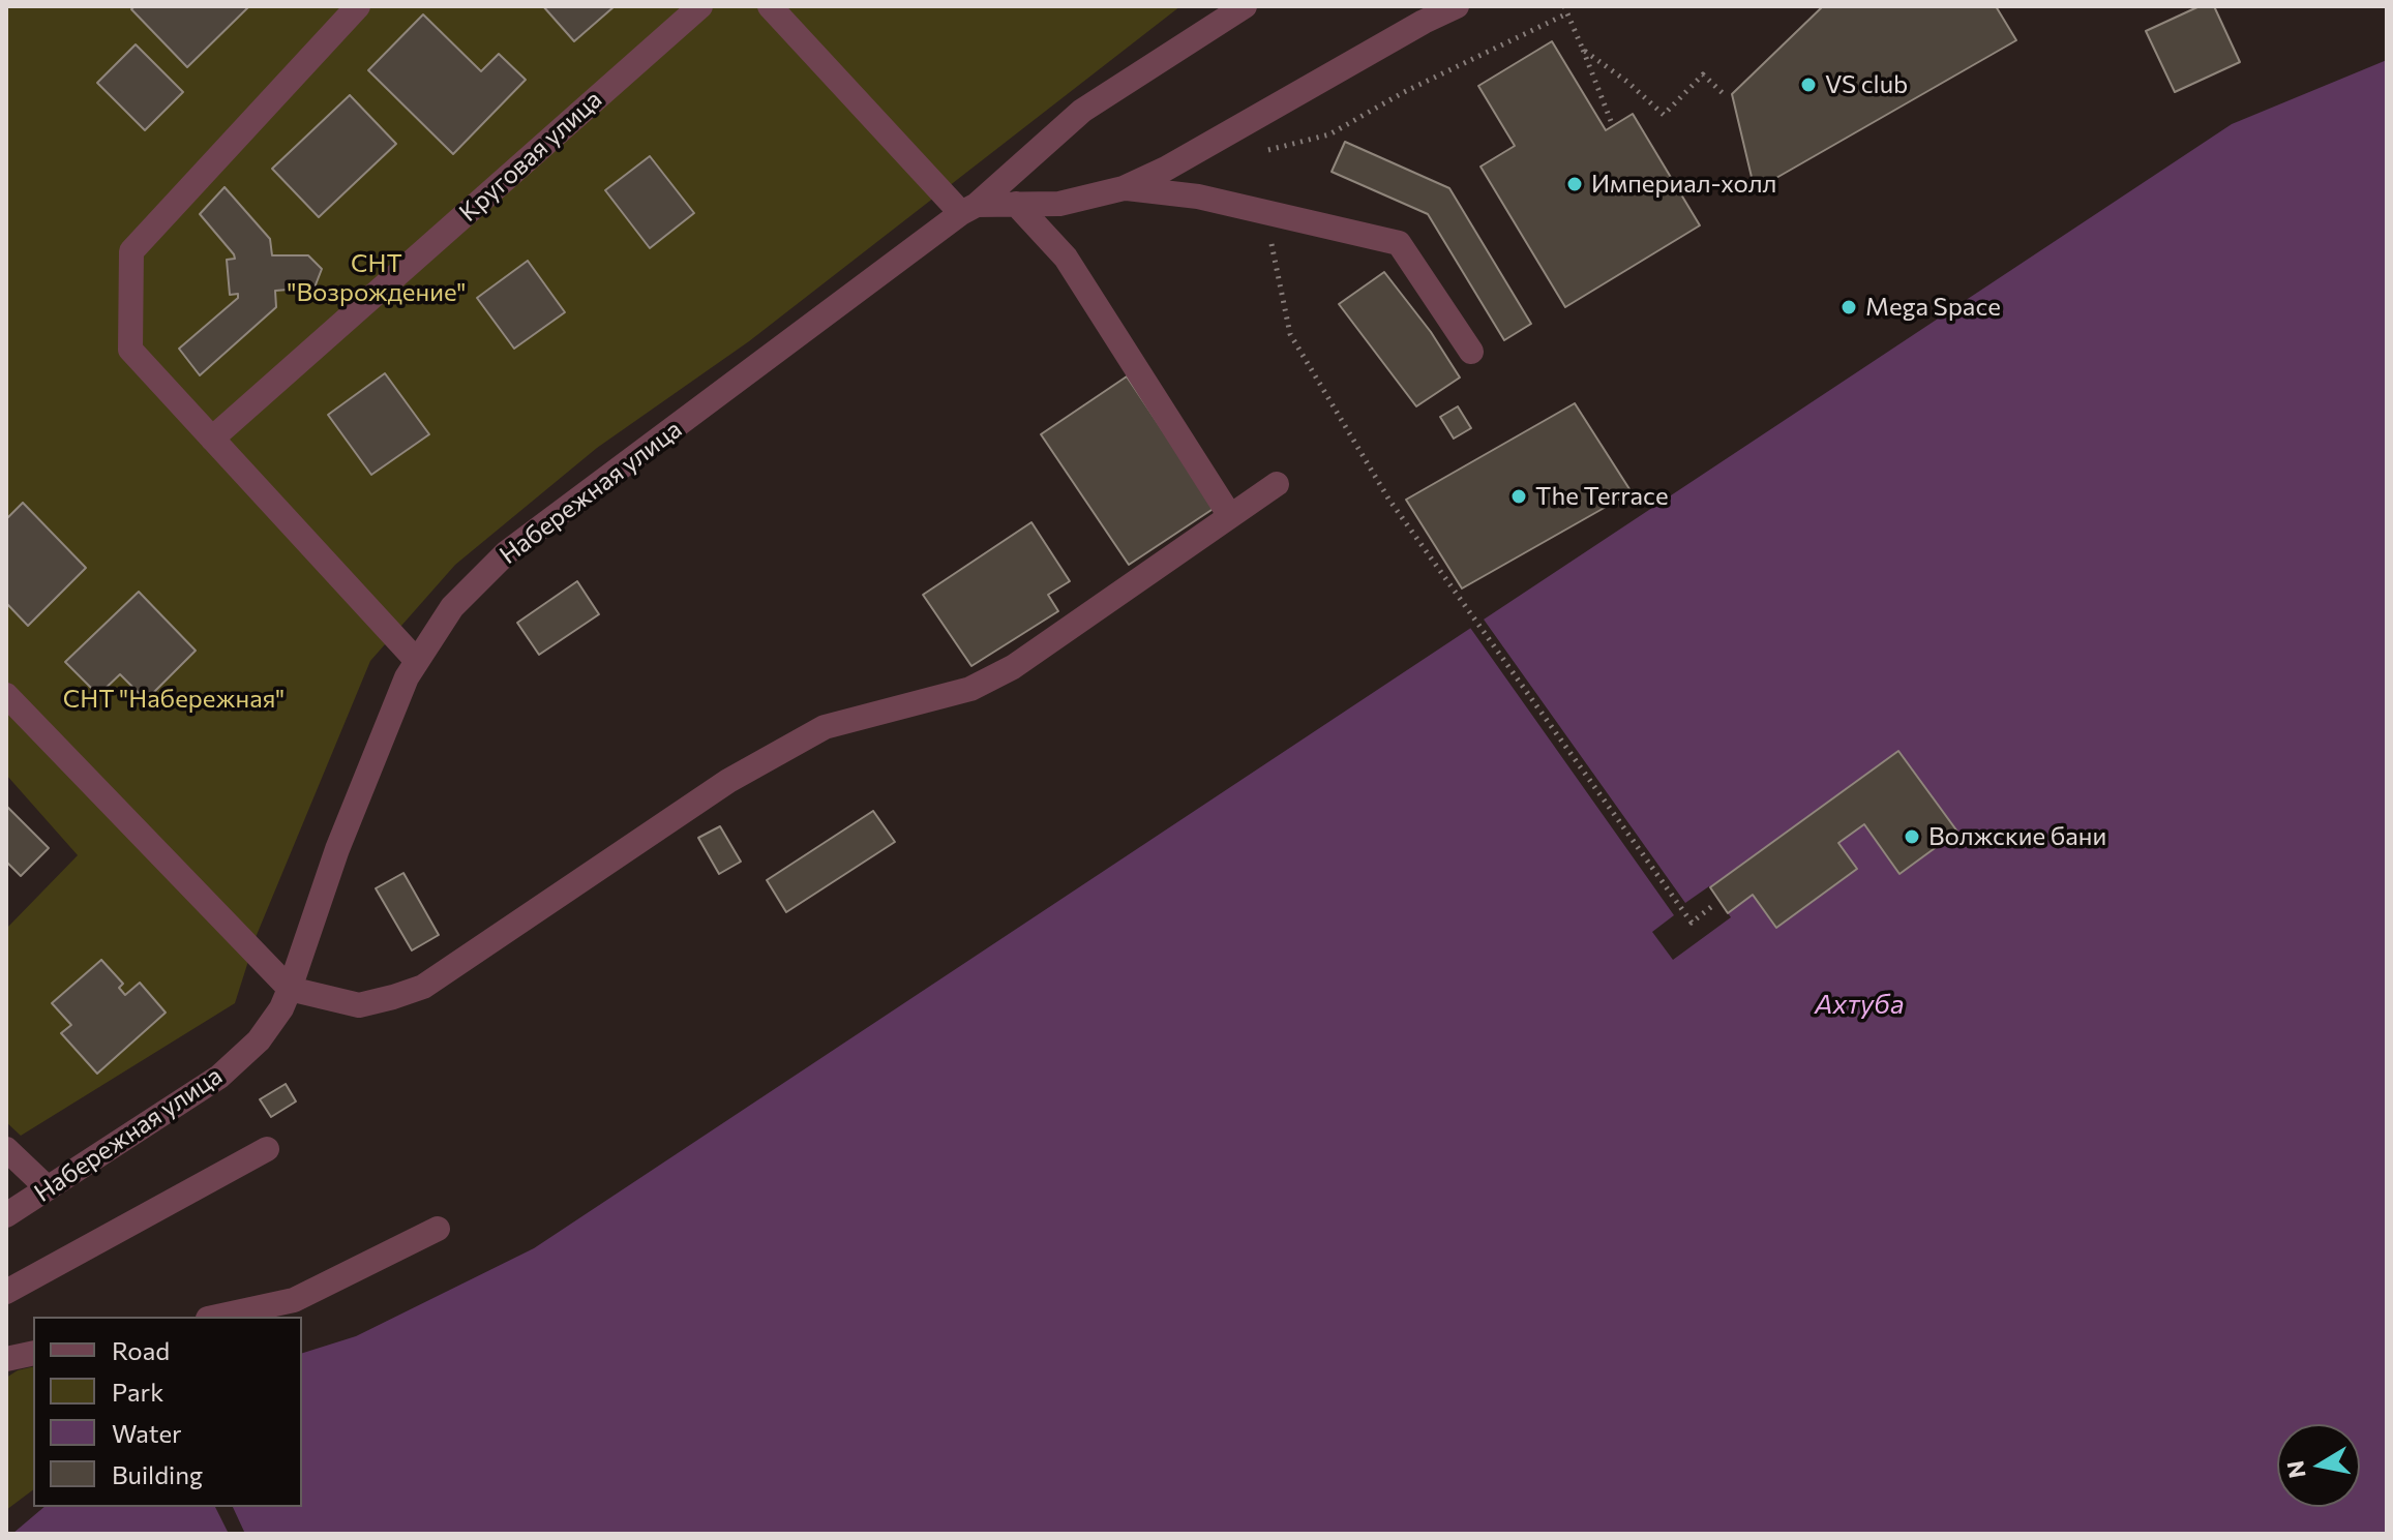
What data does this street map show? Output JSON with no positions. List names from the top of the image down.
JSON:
{
  "streets": {
    "street": ["Круговая улица", "Набережная улица"]
  },
  "water": ["Ахтуба"],
  "parks": ["СНТ \"Возрождение\"", "СНТ \"Набережная\""],
  "places": [
    "VS club",
    "Империал-холл",
    "Mega Space",
    "The Terrace",
    "Волжские бани"
  ],
  "legend": [
    "Road",
    "Park",
    "Water",
    "Building"
  ],
  "north": "left"
}
